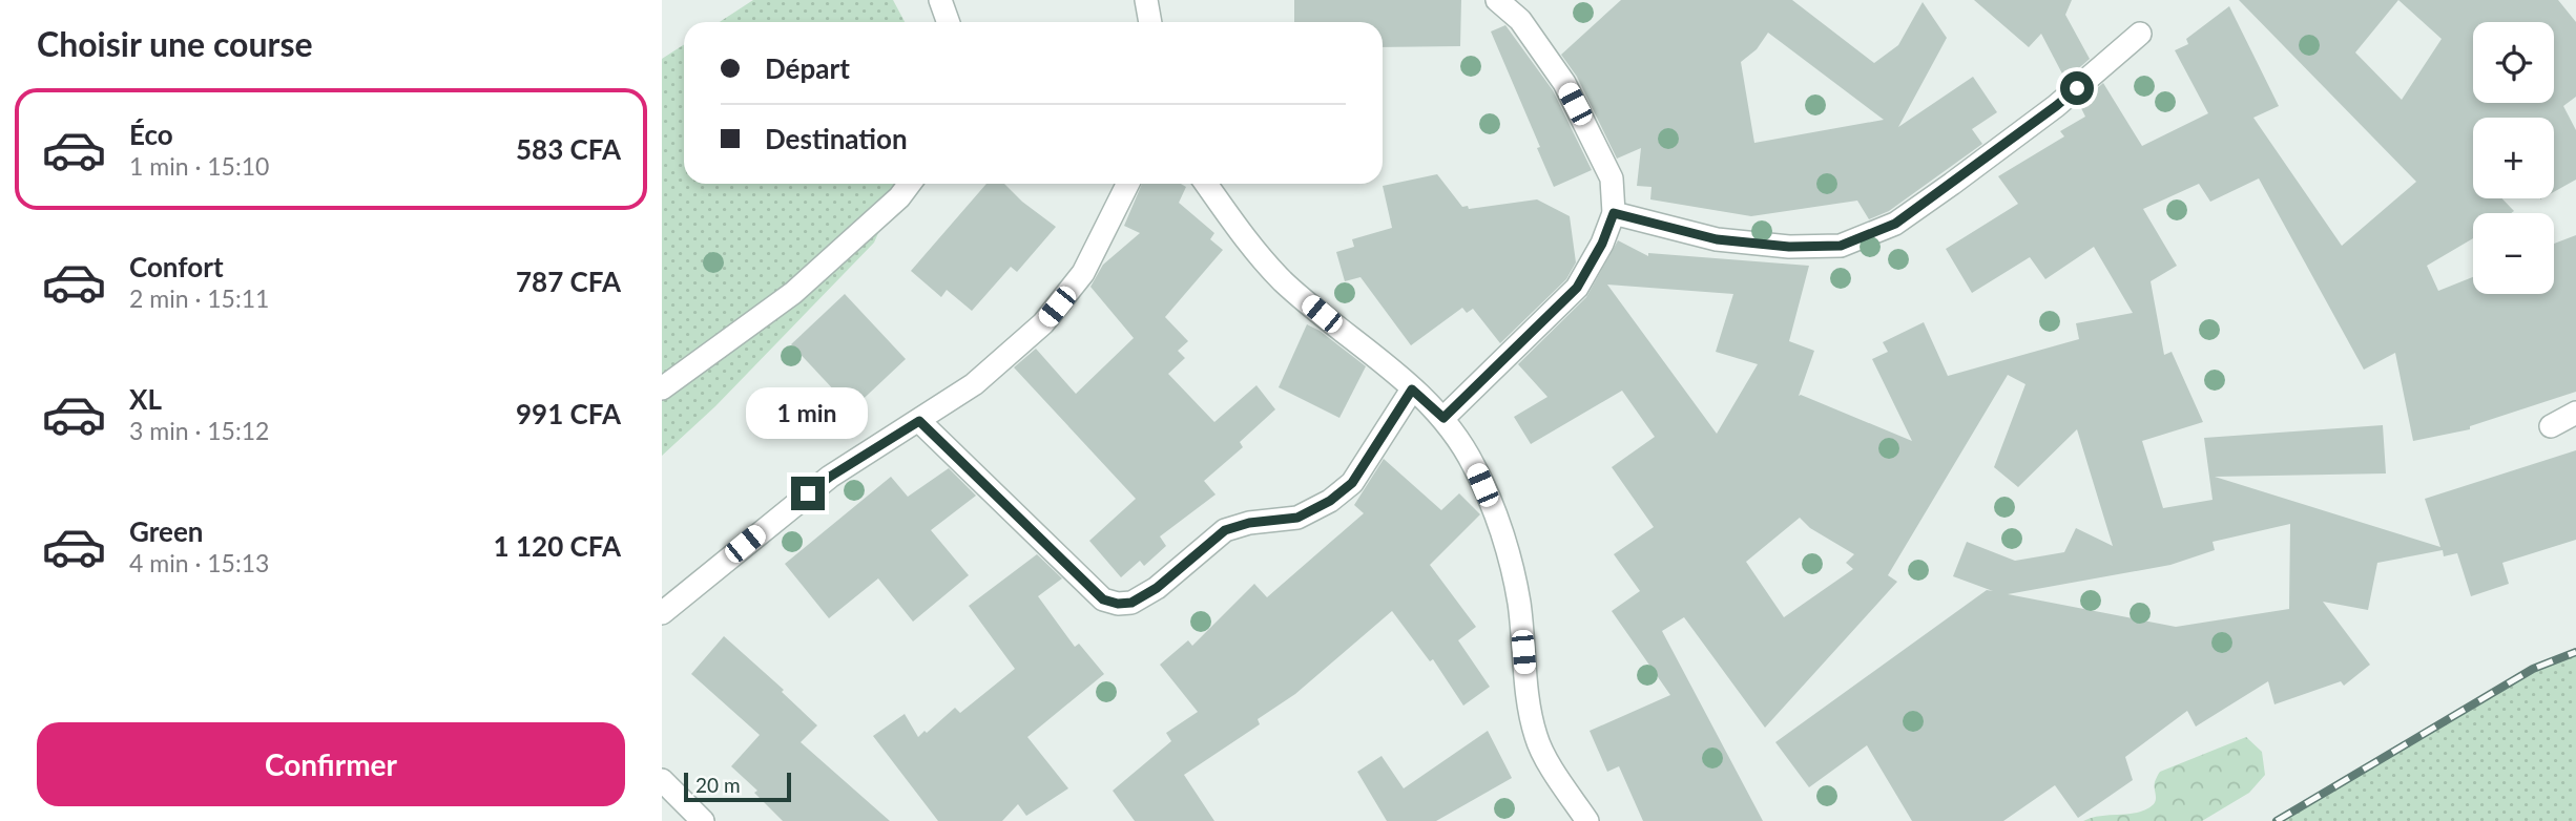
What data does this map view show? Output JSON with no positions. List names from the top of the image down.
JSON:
{
  "scale_bar": "20 m",
  "page": {
    "heading": "Choisir une course",
    "map_buttons": ["+", "−"],
    "banner": ["Départ", "Destination"],
    "list": [
      {
        "name": "Éco",
        "note": "1 min · 15:10",
        "value": "583 CFA"
      },
      {
        "name": "Confort",
        "note": "2 min · 15:11",
        "value": "787 CFA"
      },
      {
        "name": "XL",
        "note": "3 min · 15:12",
        "value": "991 CFA"
      },
      {
        "name": "Green",
        "note": "4 min · 15:13",
        "value": "1 120 CFA"
      }
    ],
    "bubble": "1 min",
    "buttons": "Confirmer",
    "scale": "20 m"
  }
}
